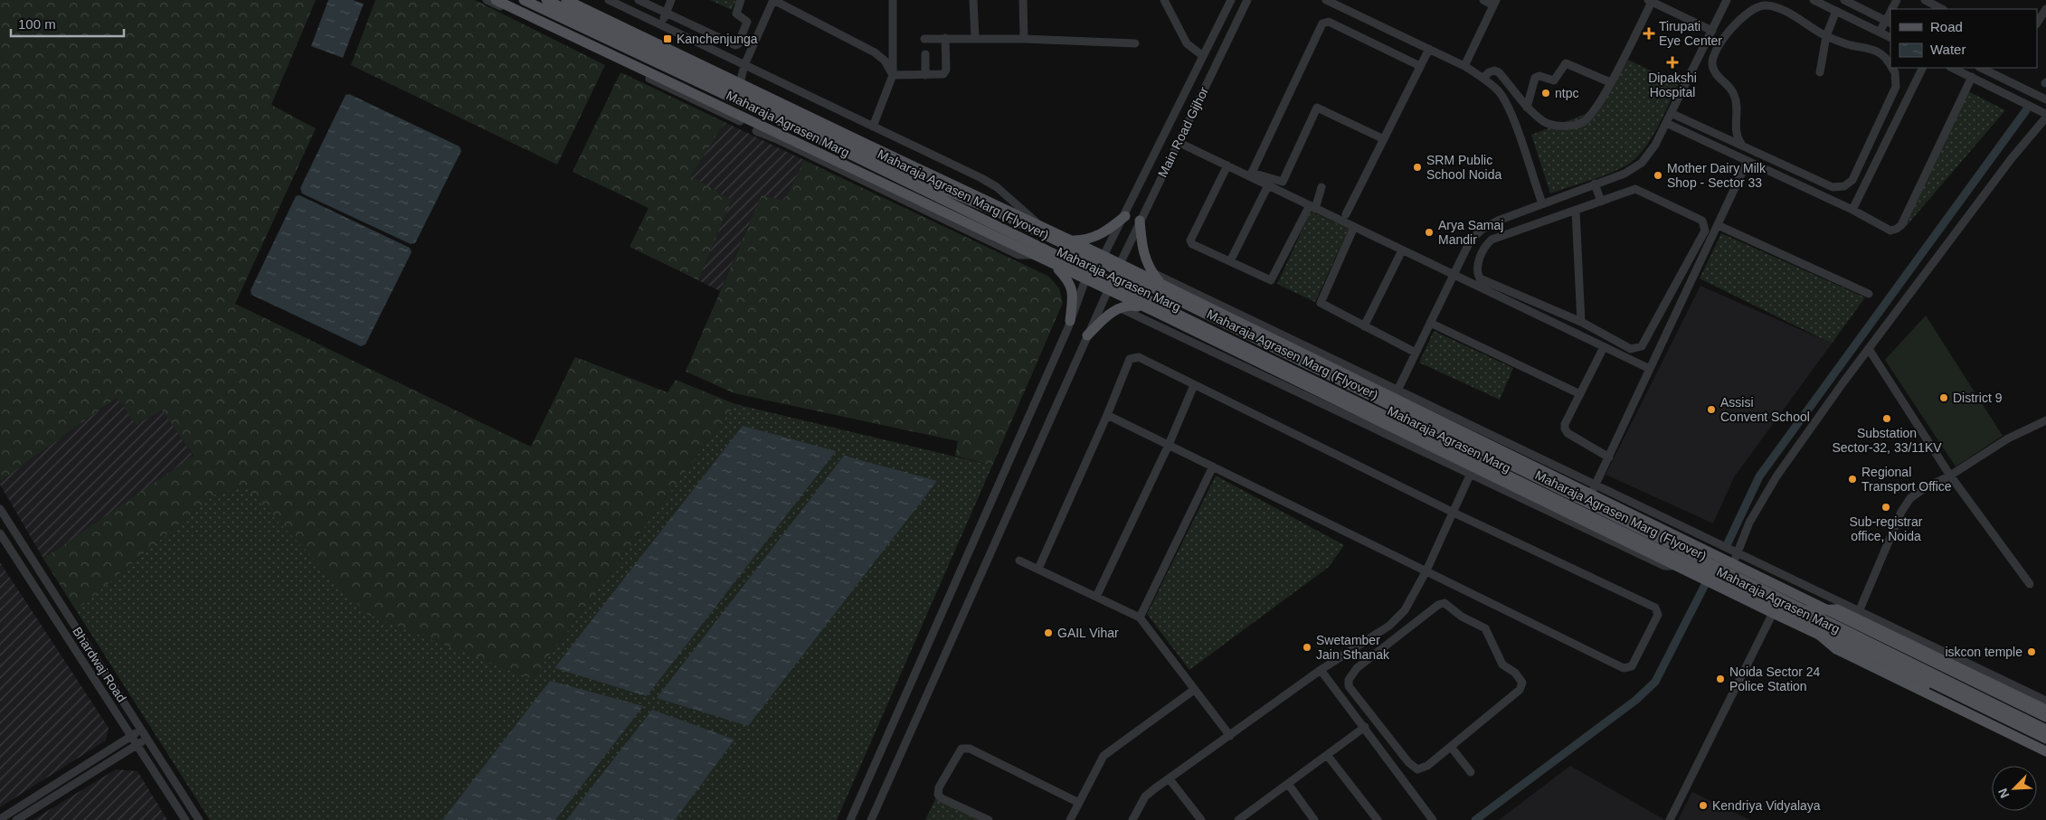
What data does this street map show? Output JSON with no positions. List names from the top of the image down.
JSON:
{
  "streets": {
    "main road": ["Maharaja Agrasen Marg", "Maharaja Agrasen Marg (Flyover)"],
    "street": ["Main Road Gijhor", "Bhardwaj Road"]
  },
  "crossings": [
    ["Maharaja Agrasen Marg", "Main Road Gijhor"]
  ],
  "places": {
    "health": ["Tirupati Eye Center", "Dipakshi Hospital"],
    "transit": ["Kanchenjunga"],
    "other": [
      "ntpc",
      "SRM Public School Noida",
      "Mother Dairy Milk Shop - Sector 33",
      "Arya Samaj Mandir",
      "District 9",
      "Assisi Convent School",
      "Substation Sector-32, 33/11KV",
      "Regional Transport Office",
      "Sub-registrar office, Noida",
      "GAIL Vihar",
      "Swetamber Jain Sthanak",
      "iskcon temple",
      "Noida Sector 24 Police Station",
      "Kendriya Vidyalaya"
    ]
  },
  "legend": ["Road", "Water"],
  "scale_bar": "100 m",
  "north": "bottom left"
}
